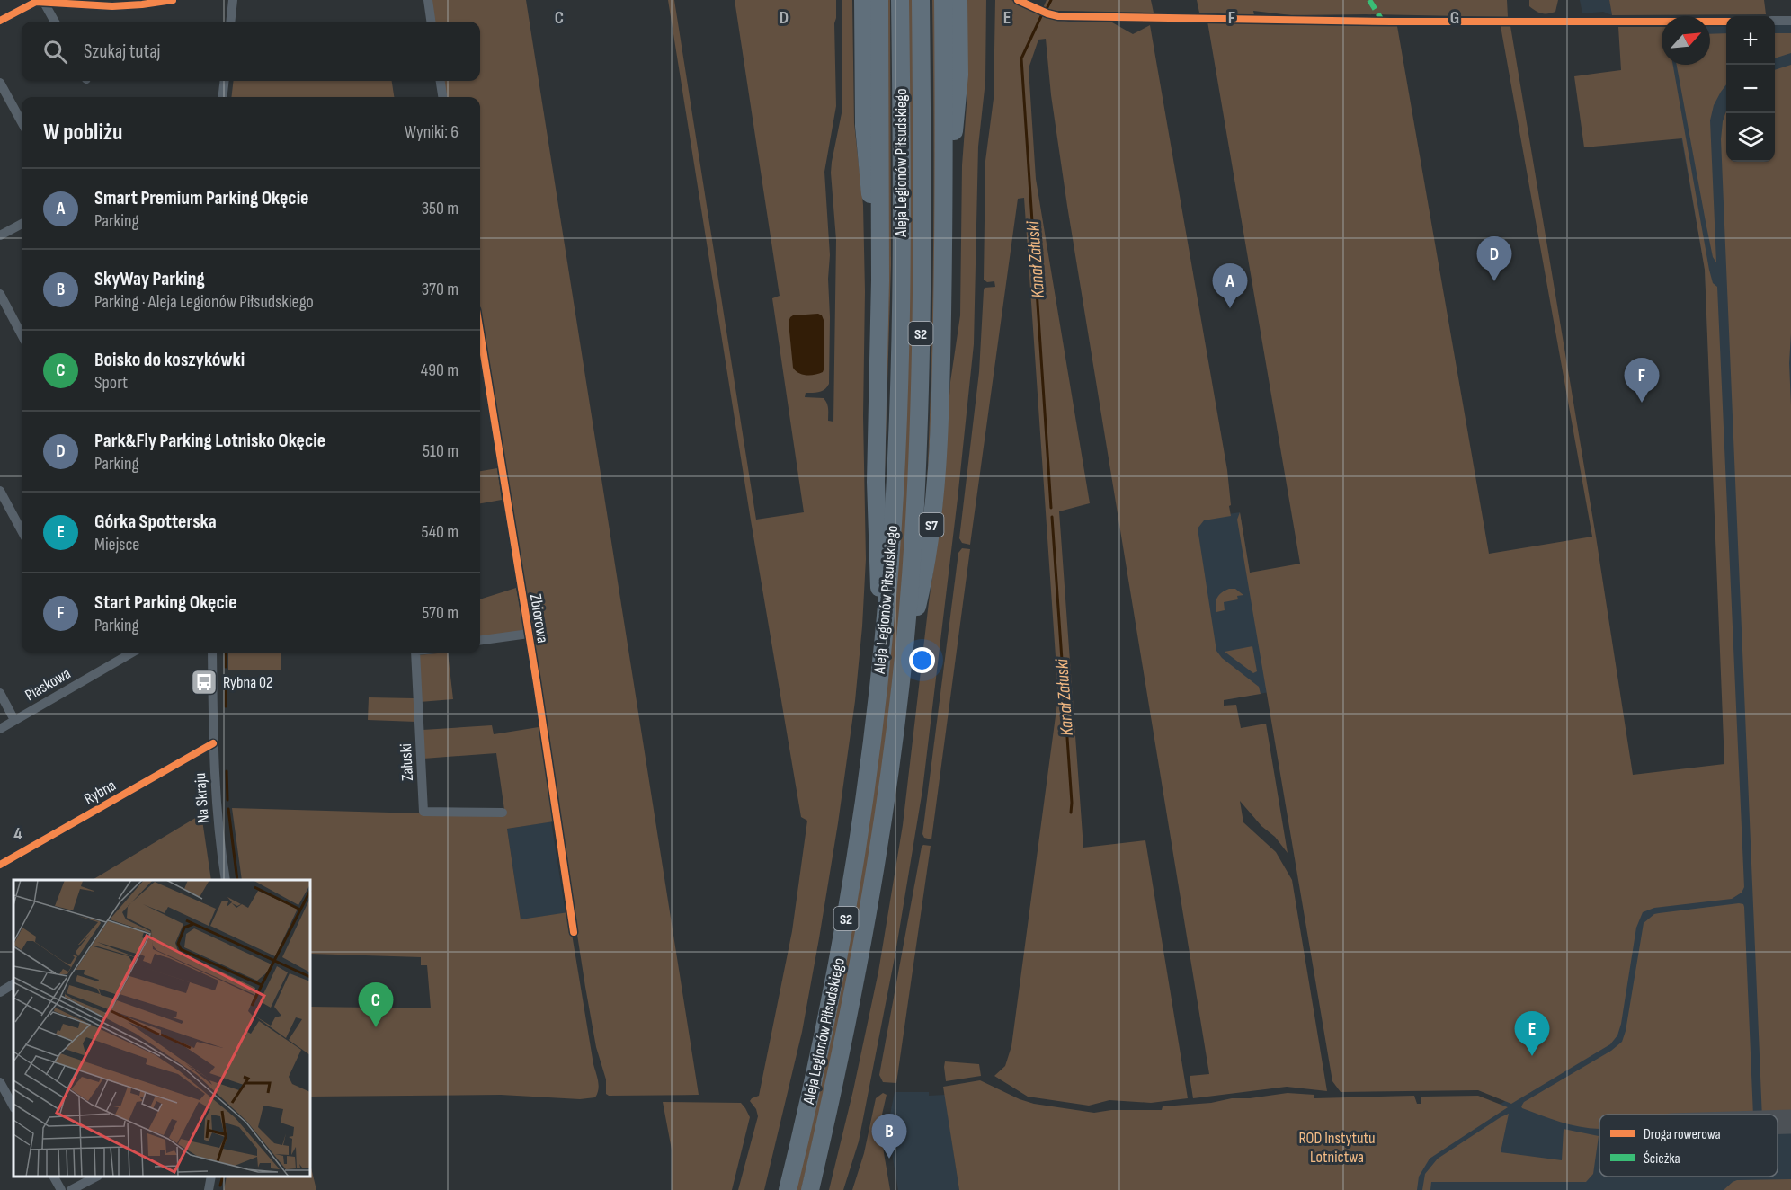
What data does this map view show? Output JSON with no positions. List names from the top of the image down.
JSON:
{
  "streets": {
    "highway": ["Aleja Legionów Piłsudskiego", "S2", "S7"],
    "street": [
      "Zbiorowa",
      "Piaskowa",
      "Załuski",
      "Rybna",
      "Na Skraju"
    ]
  },
  "crossings": [
    ["Aleja Legionów Piłsudskiego", "S7"],
    ["Rybna", "Na Skraju"]
  ],
  "water": ["Kanał Załuski"],
  "parks": ["ROD Instytutu Lotnictwa"],
  "places": {
    "bus stop": ["Rybna 02"]
  },
  "legend": ["Droga rowerowa", "Ścieżka"],
  "north": "top right",
  "page": {
    "map_buttons": ["+", "−"],
    "search": "Szukaj tutaj",
    "heading": ["W pobliżu", "Wyniki: 6"],
    "list": [
      {
        "mark": "A",
        "name": "Smart Premium Parking Okęcie",
        "note": "Parking",
        "value": "350 m"
      },
      {
        "mark": "B",
        "name": "SkyWay Parking",
        "note": "Parking · Aleja Legionów Piłsudskiego",
        "value": "370 m"
      },
      {
        "mark": "C",
        "name": "Boisko do koszykówki",
        "note": "Sport",
        "value": "490 m"
      },
      {
        "mark": "D",
        "name": "Park&Fly Parking Lotnisko Okęcie",
        "note": "Parking",
        "value": "510 m"
      },
      {
        "mark": "E",
        "name": "Górka Spotterska",
        "note": "Miejsce",
        "value": "540 m"
      },
      {
        "mark": "F",
        "name": "Start Parking Okęcie",
        "note": "Parking",
        "value": "570 m"
      }
    ],
    "pins": [
      "D",
      "A",
      "F",
      "C",
      "E",
      "B"
    ]
  },
  "grid": {
    "columns": [
      "C",
      "D",
      "E",
      "F",
      "G"
    ],
    "rows": ["4"]
  }
}
